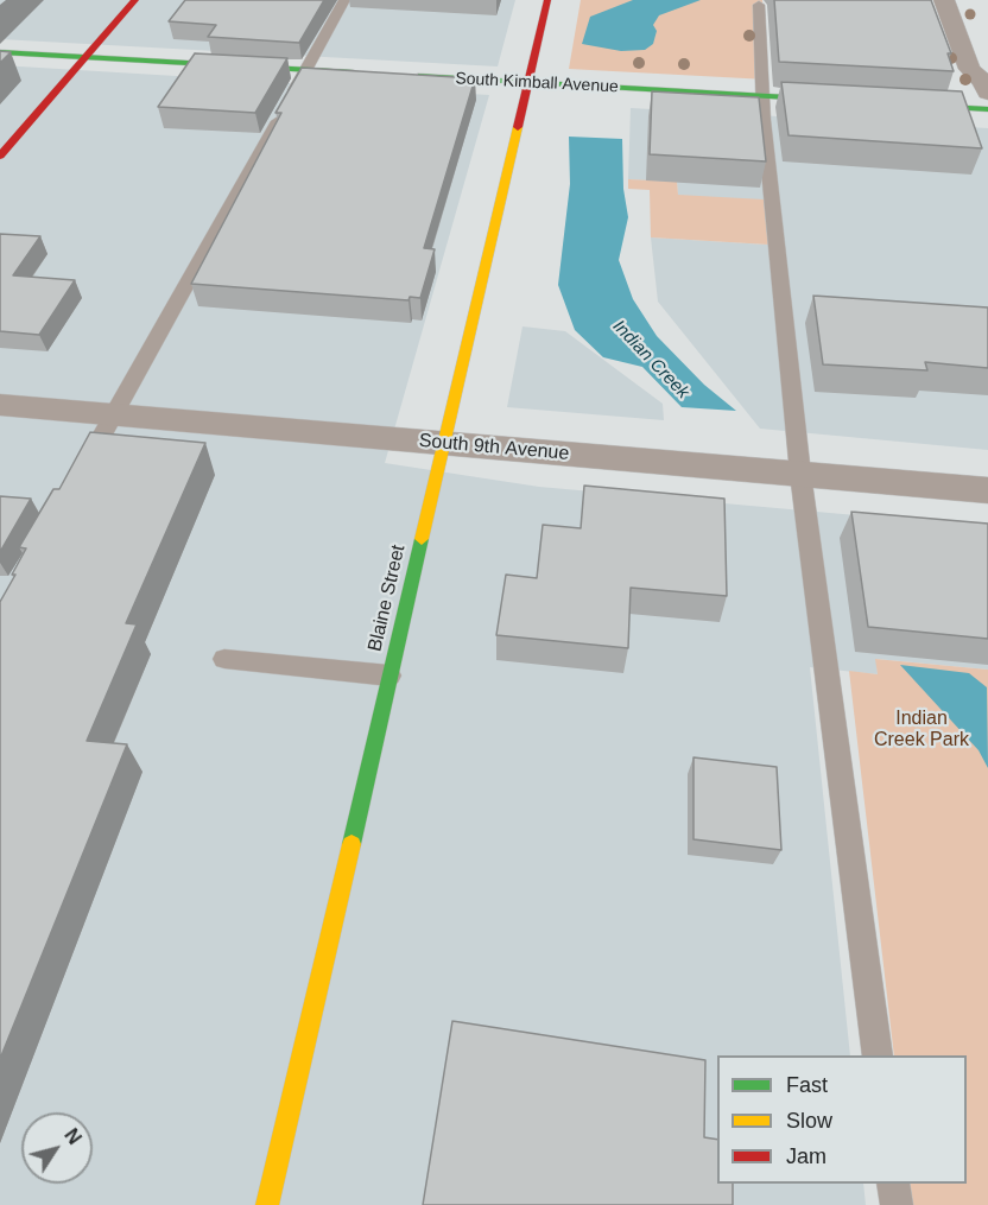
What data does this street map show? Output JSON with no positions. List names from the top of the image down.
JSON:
{
  "streets": {
    "main road": ["South Kimball Avenue", "Blaine Street"],
    "street": ["South 9th Avenue"]
  },
  "crossings": [
    ["South Kimball Avenue", "Blaine Street"],
    ["South 9th Avenue", "Blaine Street"]
  ],
  "water": ["Indian Creek"],
  "parks": ["Indian Creek Park"],
  "legend": ["Fast", "Slow", "Jam"],
  "north": "top right"
}
